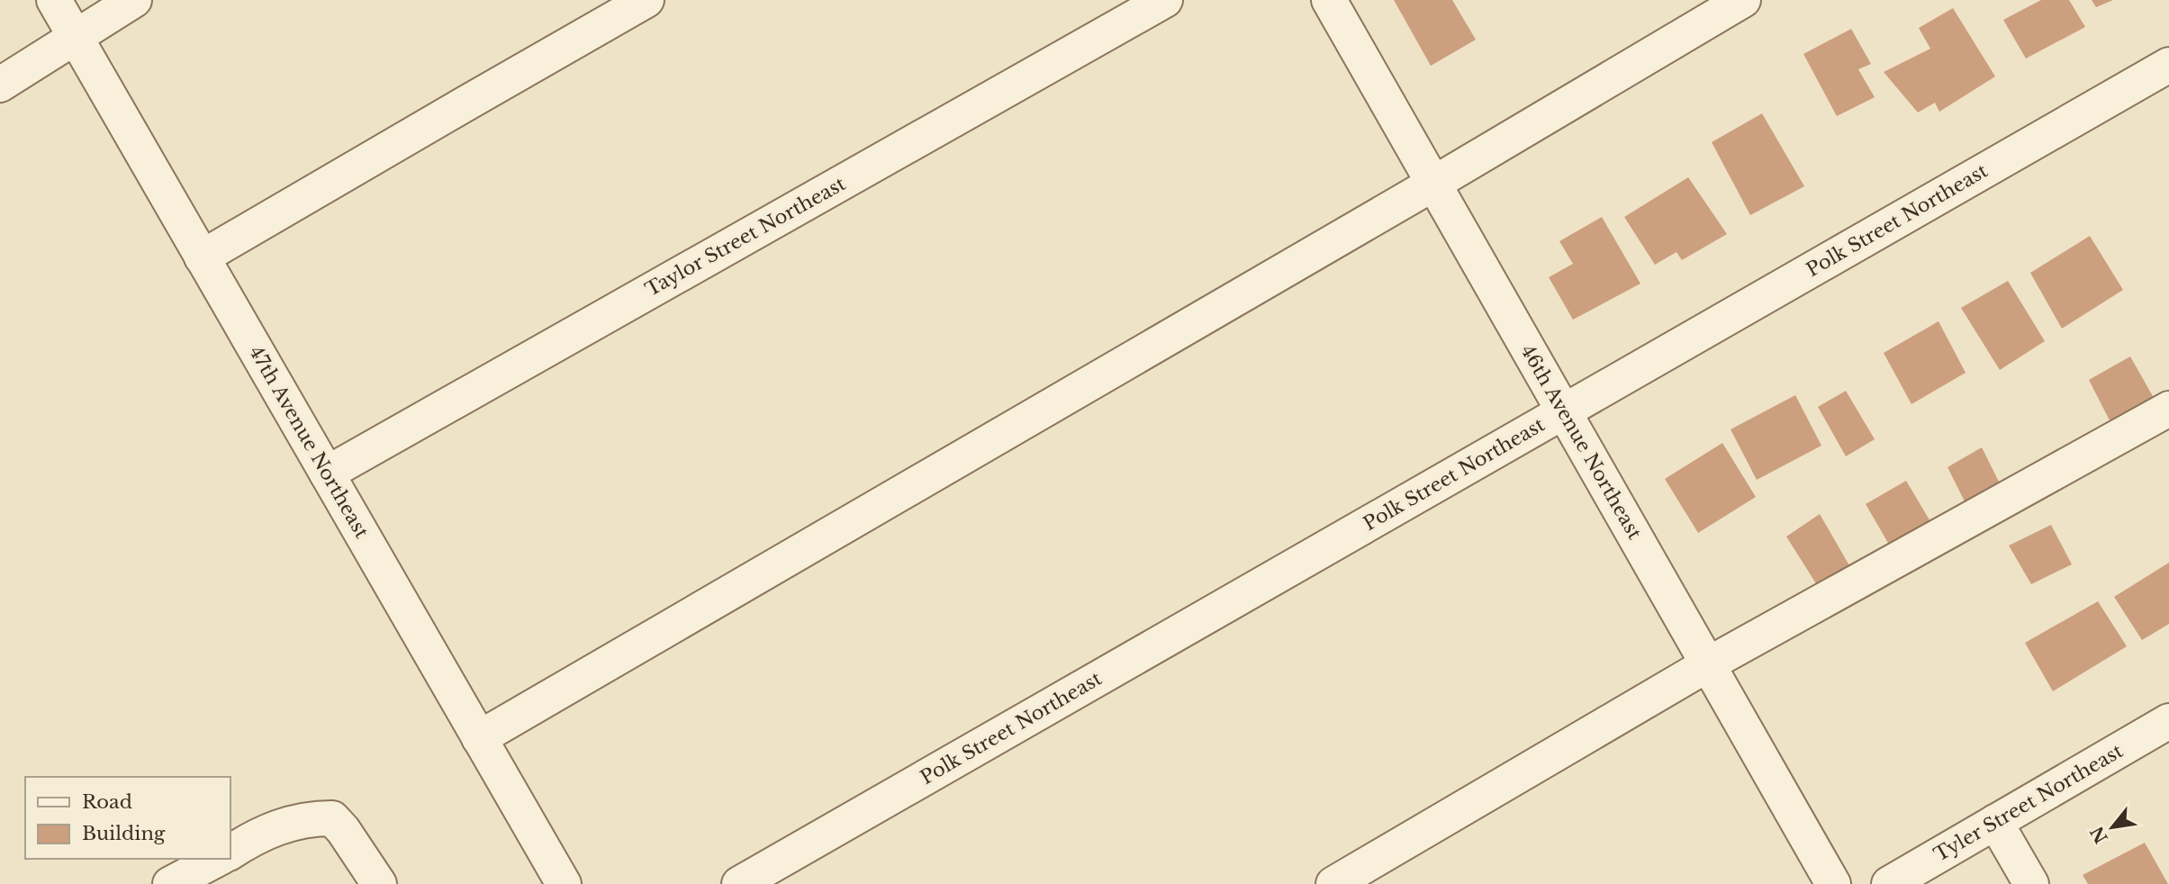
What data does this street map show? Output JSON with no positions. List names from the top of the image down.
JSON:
{
  "streets": {
    "street": [
      "Polk Street Northeast",
      "Taylor Street Northeast",
      "47th Avenue Northeast",
      "46th Avenue Northeast",
      "Tyler Street Northeast"
    ]
  },
  "crossings": [
    ["Polk Street Northeast", "46th Avenue Northeast"],
    ["Taylor Street Northeast", "47th Avenue Northeast"]
  ],
  "legend": ["Road", "Building"],
  "north": "bottom left"
}
